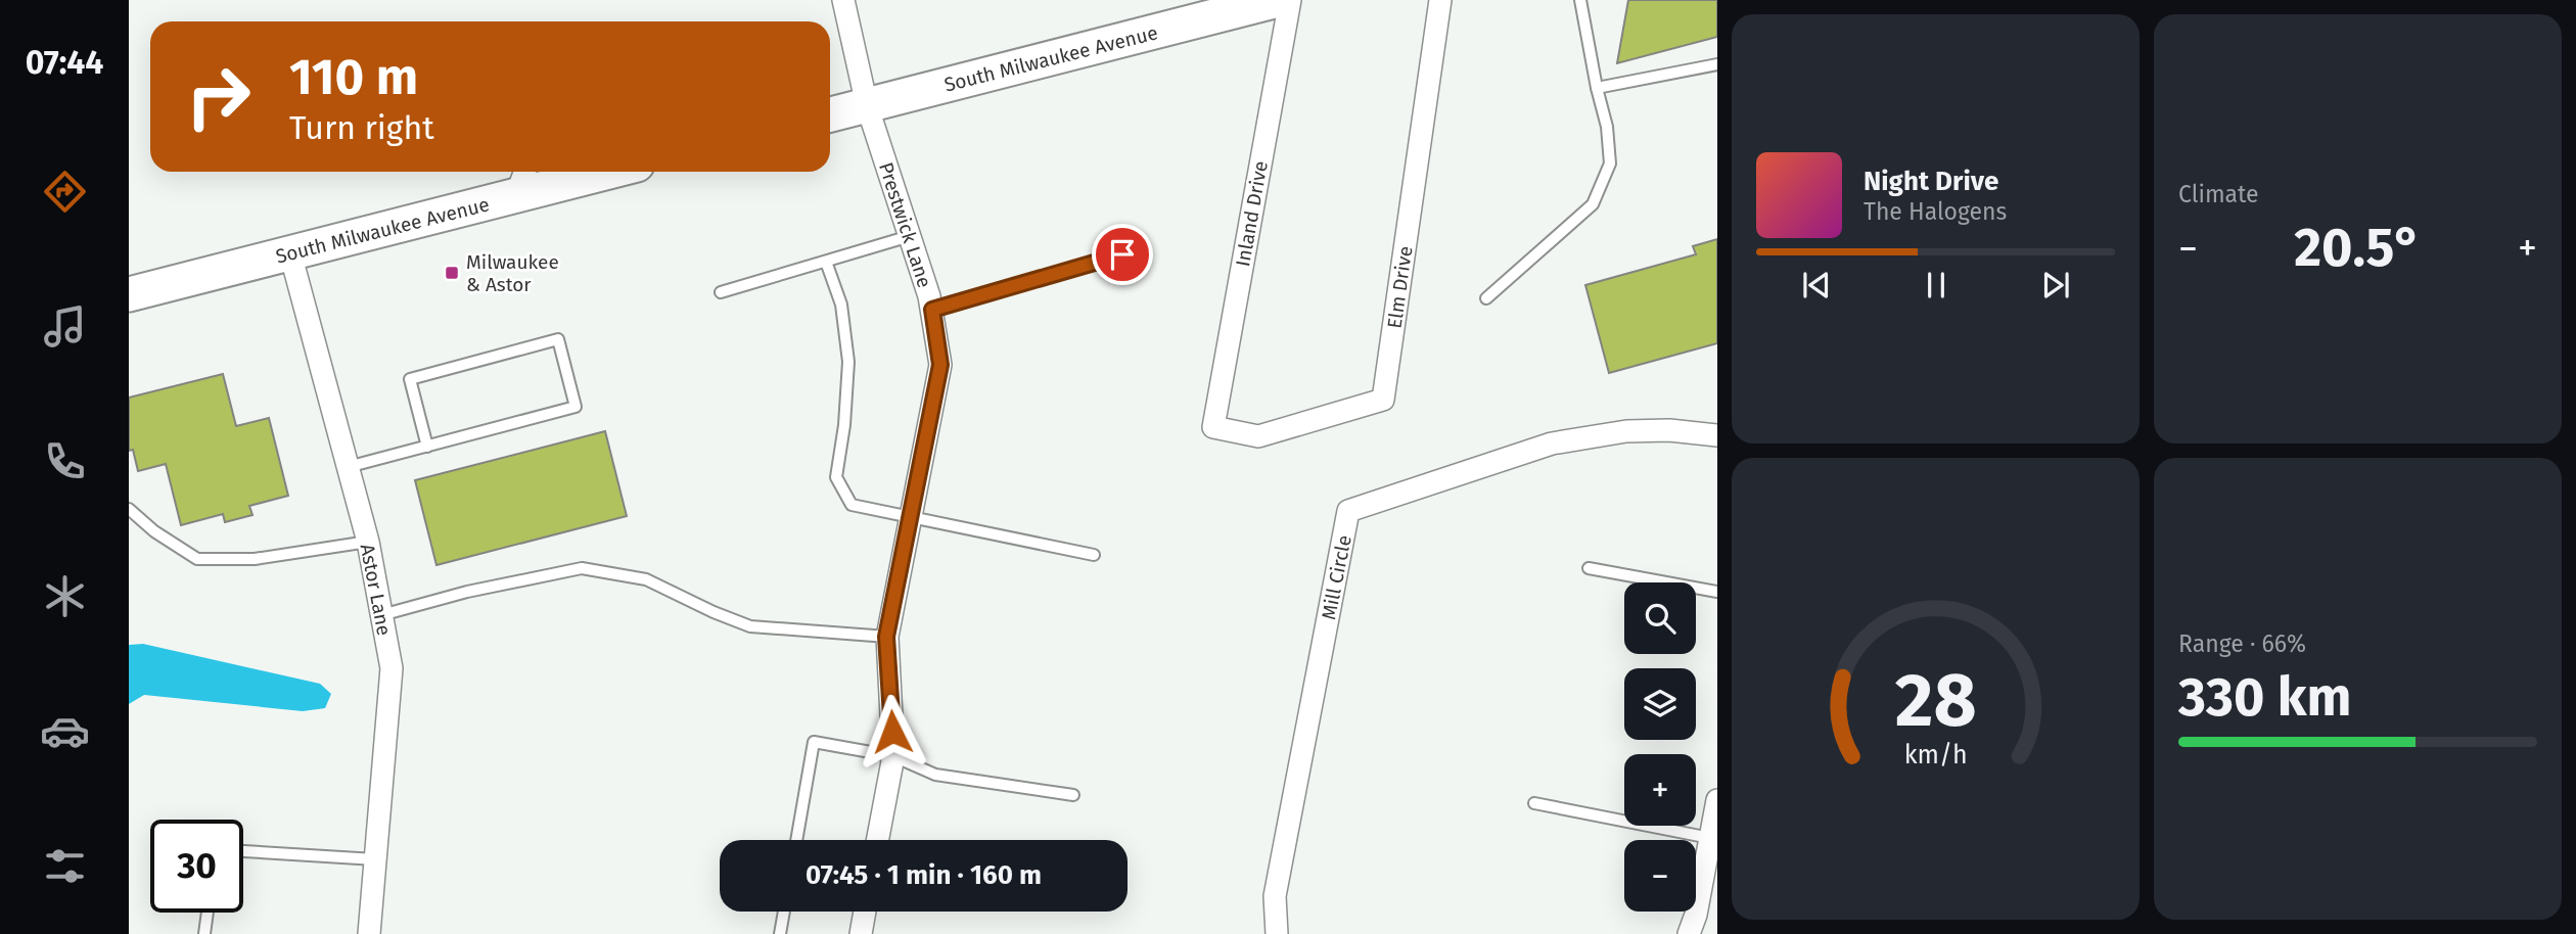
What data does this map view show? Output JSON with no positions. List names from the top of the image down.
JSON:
{
  "streets": {
    "main road": ["South Milwaukee Avenue"],
    "street": [
      "Inland Drive",
      "Prestwick Lane",
      "Elm Drive",
      "Mill Circle",
      "Astor Lane"
    ]
  },
  "crossings": [
    ["South Milwaukee Avenue", "Inland Drive"],
    ["South Milwaukee Avenue", "Prestwick Lane"],
    ["South Milwaukee Avenue", "Astor Lane"],
    ["Inland Drive", "Elm Drive"]
  ],
  "places": {
    "transit": ["Milwaukee & Astor"]
  },
  "page": {
    "tabs": "07:44",
    "tile": [
      "Climate",
      ["Range · 66%", "330 km"]
    ],
    "turn": ["110 m", "Turn right"],
    "song": ["Night Drive", "The Halogens"],
    "heat": ["−", "20.5°", "+"],
    "map_buttons": ["+", "−"],
    "limit": "30",
    "trip": "07:45 · 1 min · 160 m",
    "gauge": ["28", "km/h"]
  }
}
